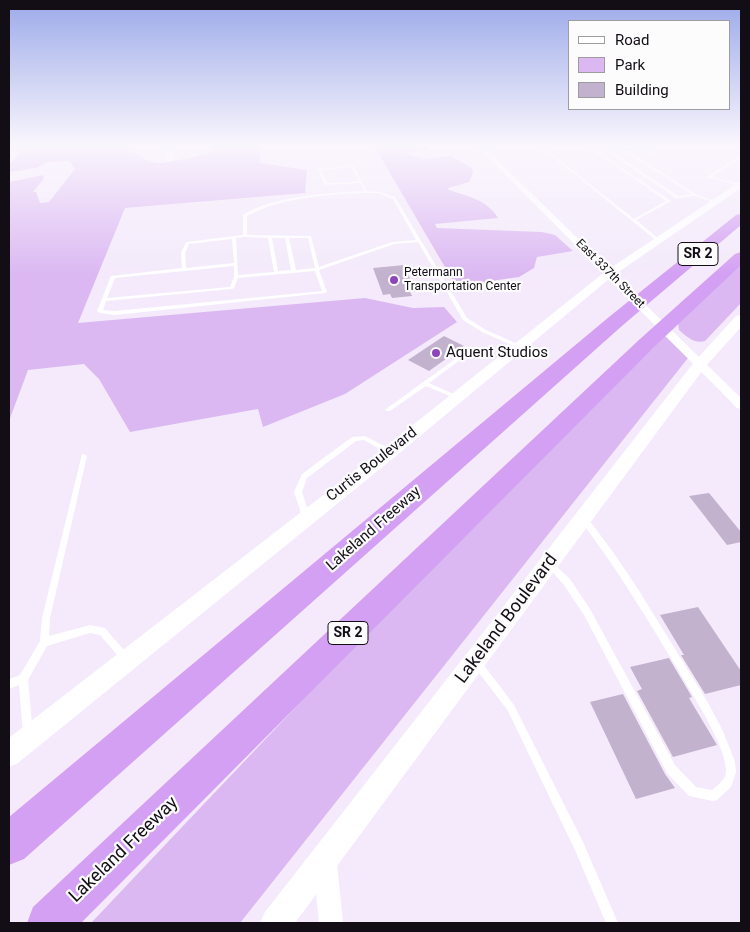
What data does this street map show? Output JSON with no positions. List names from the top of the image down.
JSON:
{
  "streets": {
    "highway": ["SR 2", "Lakeland Freeway"],
    "street": ["East 337th Street", "Curtis Boulevard", "Lakeland Boulevard"]
  },
  "crossings": [
    ["East 337th Street", "Curtis Boulevard"],
    ["East 337th Street", "Lakeland Boulevard"]
  ],
  "places": ["Petermann Transportation Center", "Aquent Studios"],
  "legend": ["Road", "Park", "Building"]
}
